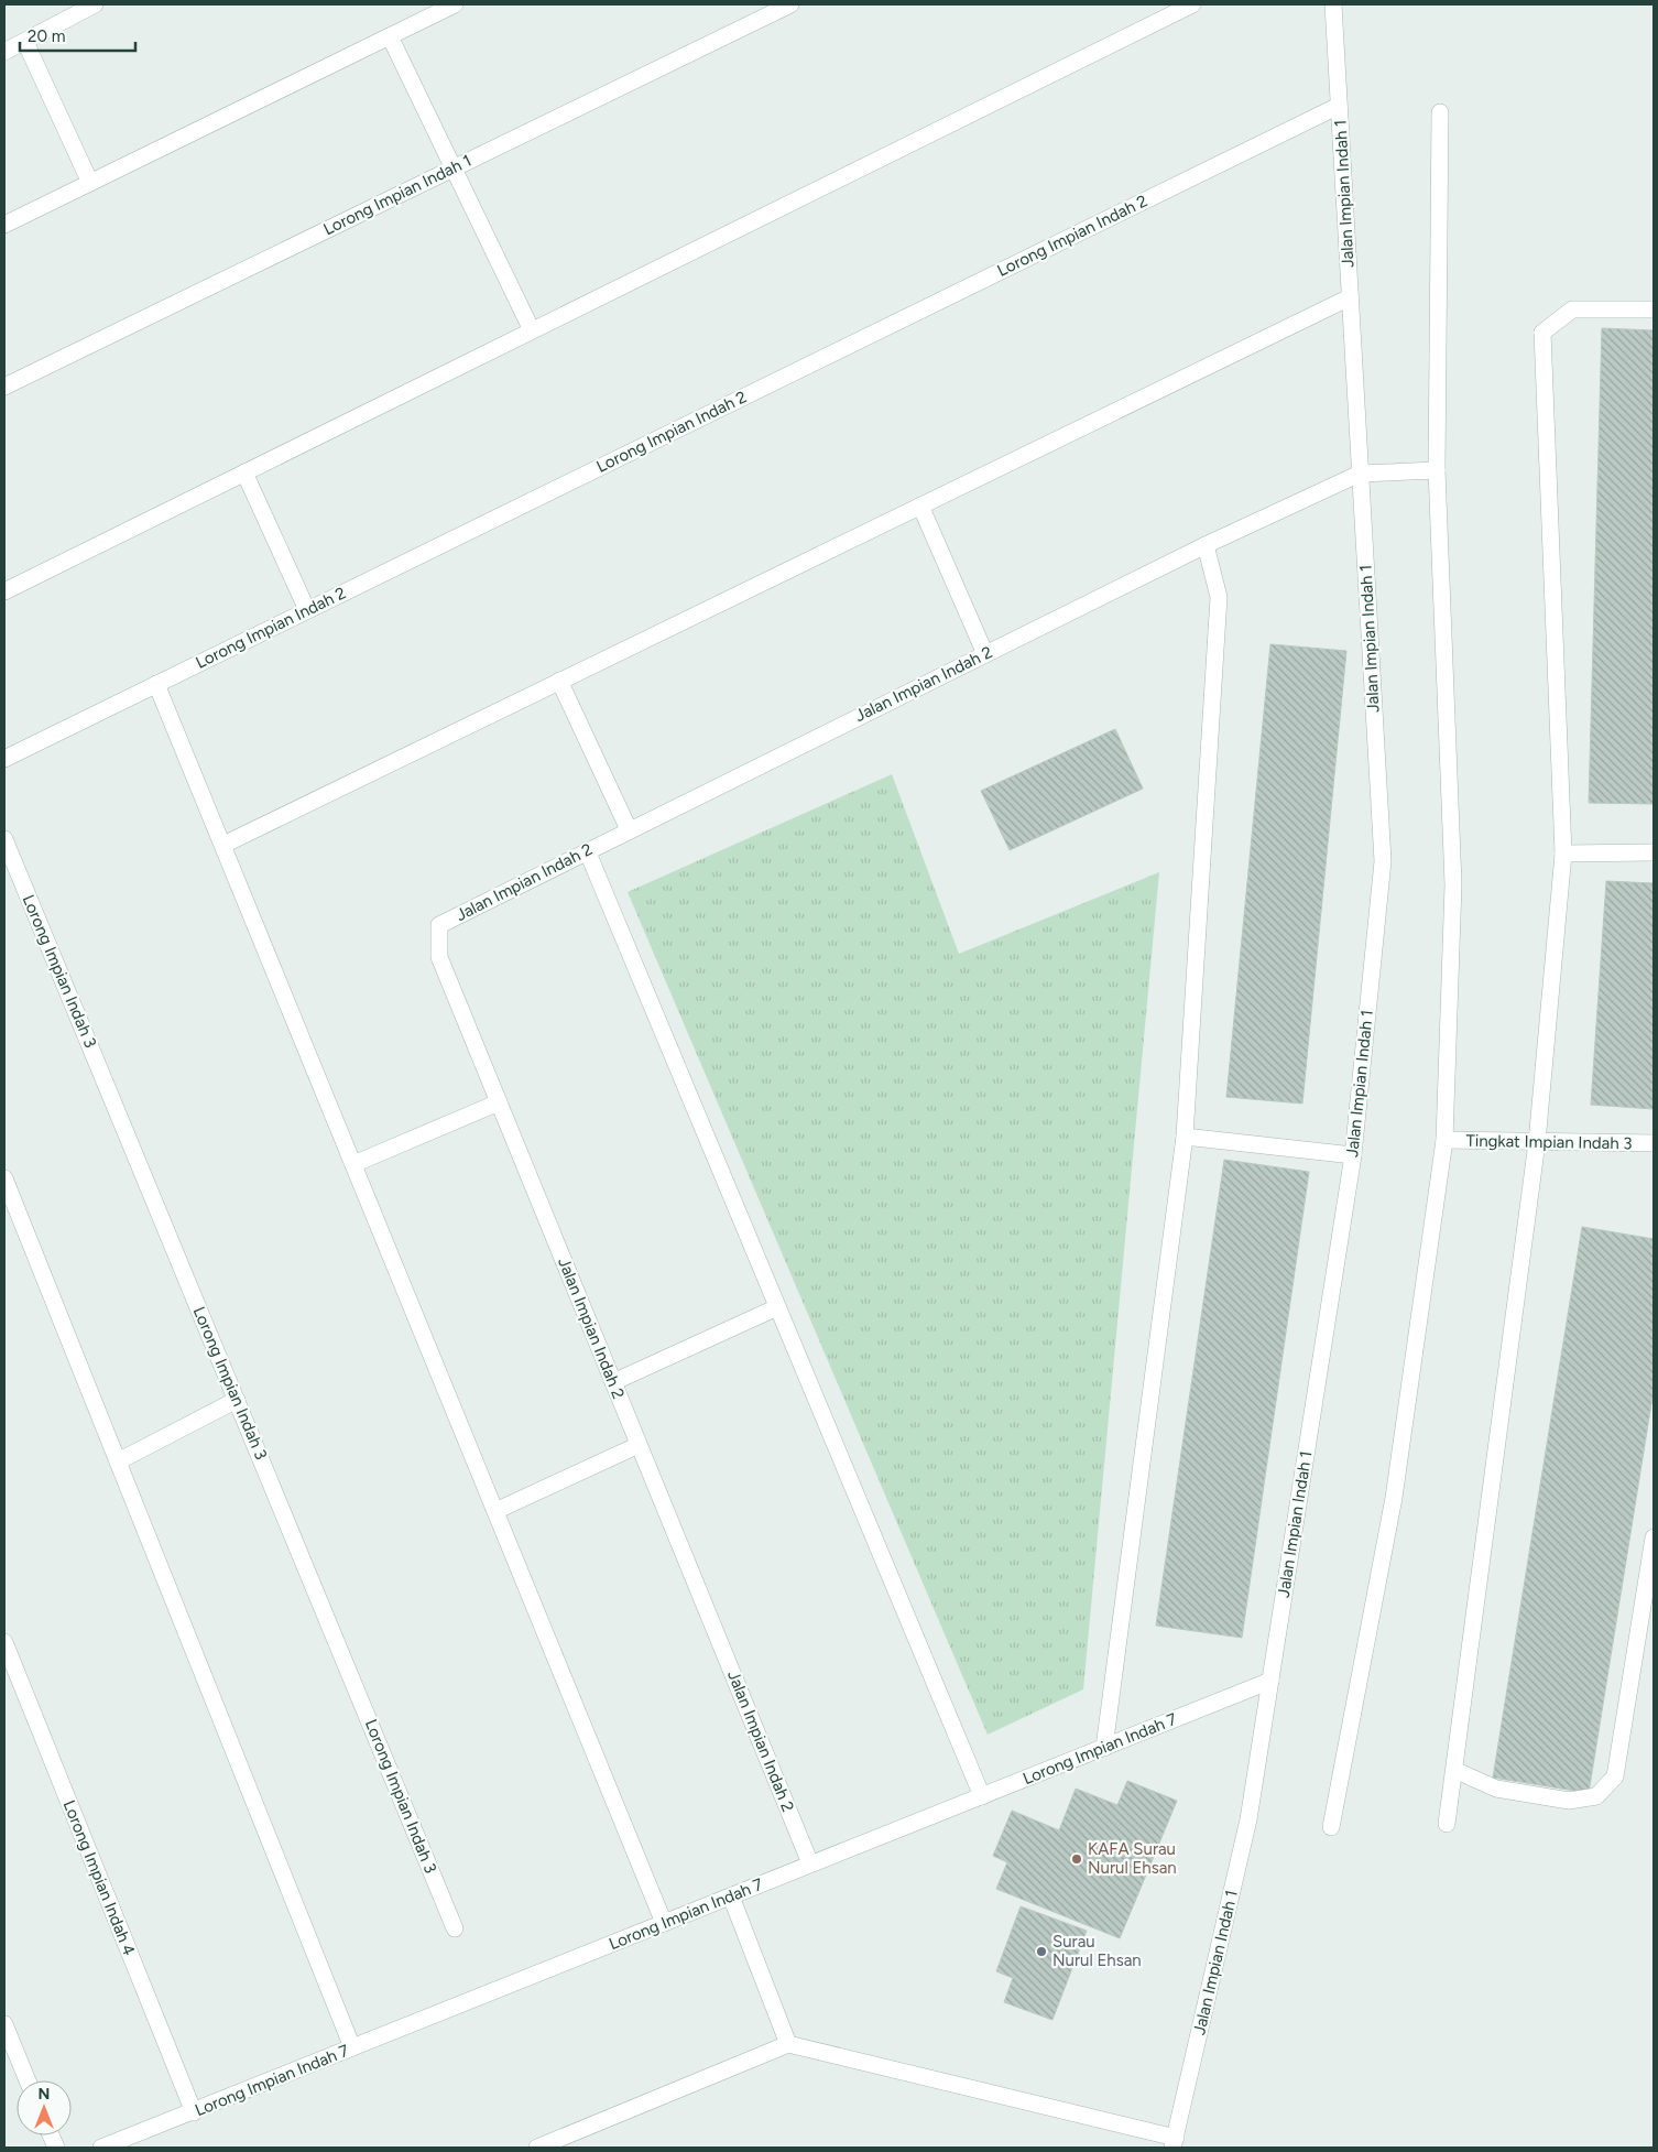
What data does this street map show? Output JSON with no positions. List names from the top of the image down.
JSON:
{
  "streets": {
    "street": [
      "Jalan Impian Indah 1",
      "Lorong Impian Indah 1",
      "Lorong Impian Indah 2",
      "Jalan Impian Indah 2",
      "Lorong Impian Indah 3",
      "Tingkat Impian Indah 3",
      "Lorong Impian Indah 7",
      "Lorong Impian Indah 4"
    ]
  },
  "crossings": [
    ["Jalan Impian Indah 1", "Lorong Impian Indah 2"],
    ["Jalan Impian Indah 1", "Jalan Impian Indah 2"],
    ["Jalan Impian Indah 1", "Lorong Impian Indah 7"],
    ["Jalan Impian Indah 2", "Lorong Impian Indah 7"],
    ["Lorong Impian Indah 7", "Lorong Impian Indah 4"]
  ],
  "places": ["KAFA Surau Nurul Ehsan", "Surau Nurul Ehsan"],
  "scale_bar": "20 m",
  "north": "top"
}
